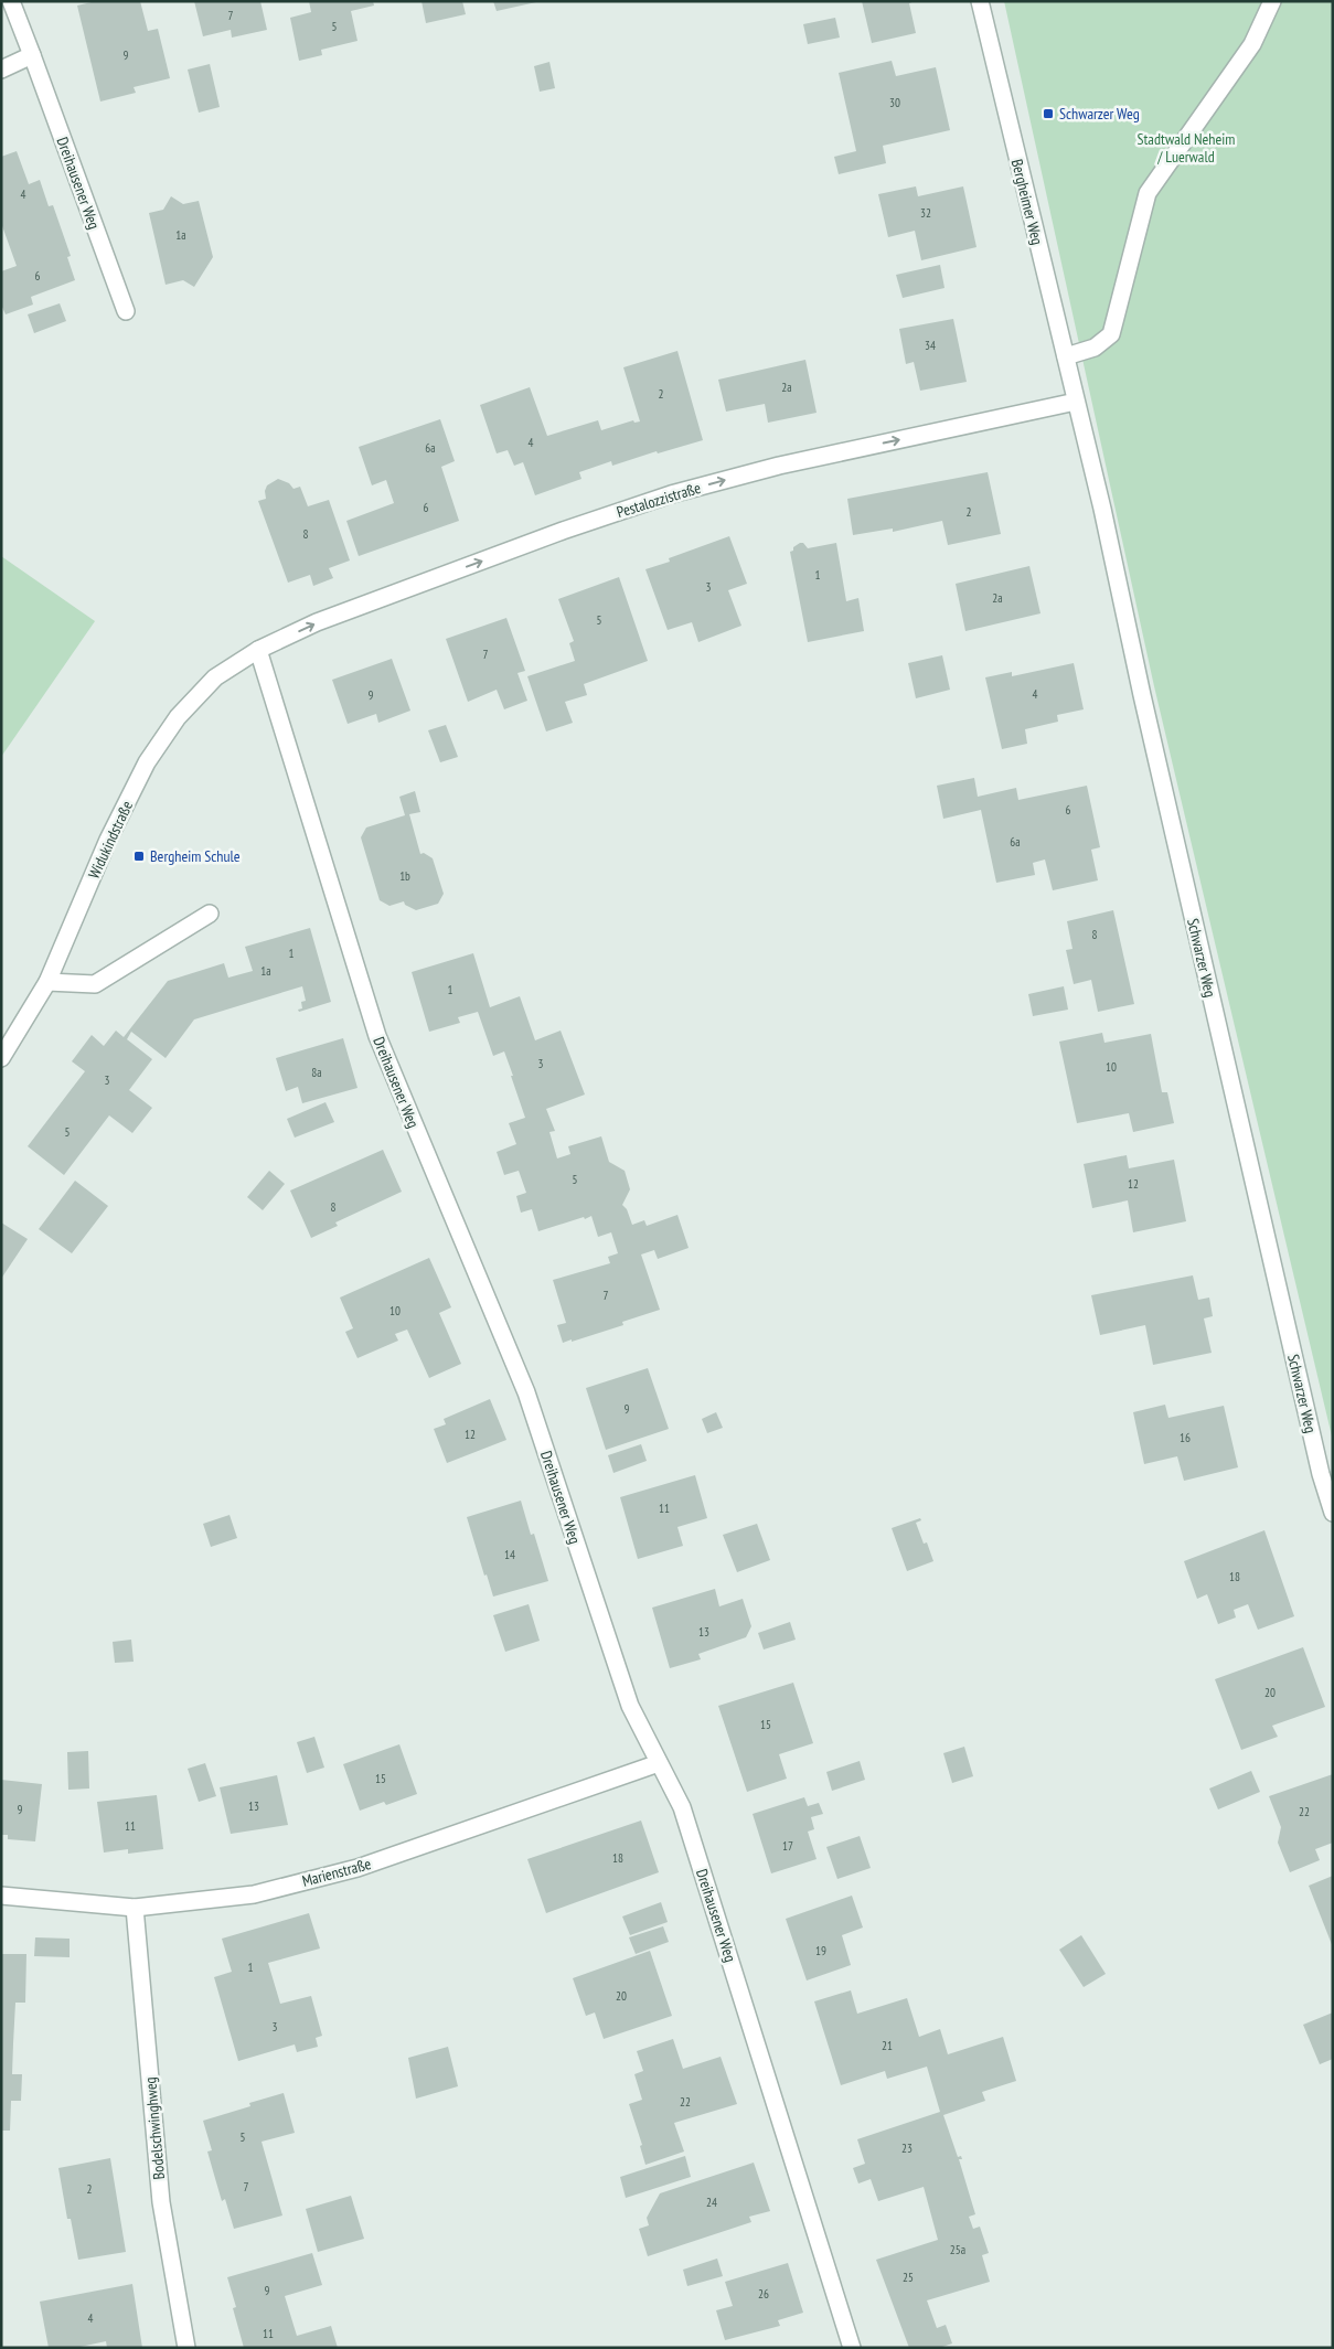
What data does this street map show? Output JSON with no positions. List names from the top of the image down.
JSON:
{
  "streets": {
    "street": [
      "Dreihausener Weg",
      "Bergheimer Weg",
      "Pestalozzistraße",
      "Widukindstraße",
      "Schwarzer Weg",
      "Marienstraße",
      "Bodelschwinghweg"
    ]
  },
  "crossings": [
    ["Dreihausener Weg", "Pestalozzistraße"],
    ["Dreihausener Weg", "Widukindstraße"],
    ["Dreihausener Weg", "Marienstraße"],
    ["Bergheimer Weg", "Pestalozzistraße"],
    ["Bergheimer Weg", "Schwarzer Weg"],
    ["Pestalozzistraße", "Widukindstraße"],
    ["Pestalozzistraße", "Schwarzer Weg"],
    ["Marienstraße", "Bodelschwinghweg"]
  ],
  "one_way": ["Pestalozzistraße"],
  "parks": ["Stadtwald Neheim / Luerwald"],
  "places": {
    "transit": ["Schwarzer Weg", "Bergheim Schule"]
  },
  "house_numbers": [
    "7",
    "5",
    "9",
    "30",
    "4",
    "32",
    "1a",
    "6",
    "34",
    "2a",
    "2",
    "4",
    "6a",
    "6",
    "2",
    "8",
    "1",
    "3",
    "2a",
    "5",
    "7",
    "4",
    "9",
    "6",
    "6a",
    "1b",
    "8",
    "1",
    "1a",
    "1",
    "3",
    "10",
    "8a",
    "3",
    "5",
    "5",
    "12",
    "8",
    "7",
    "10",
    "9",
    "12",
    "16",
    "11",
    "14",
    "18",
    "13",
    "20",
    "15",
    "15",
    "13",
    "9",
    "22",
    "11",
    "17",
    "18",
    "19",
    "1",
    "20",
    "3",
    "21",
    "22",
    "5",
    "23",
    "7",
    "2",
    "24",
    "25a",
    "25",
    "9",
    "26",
    "4",
    "11"
  ]
}
